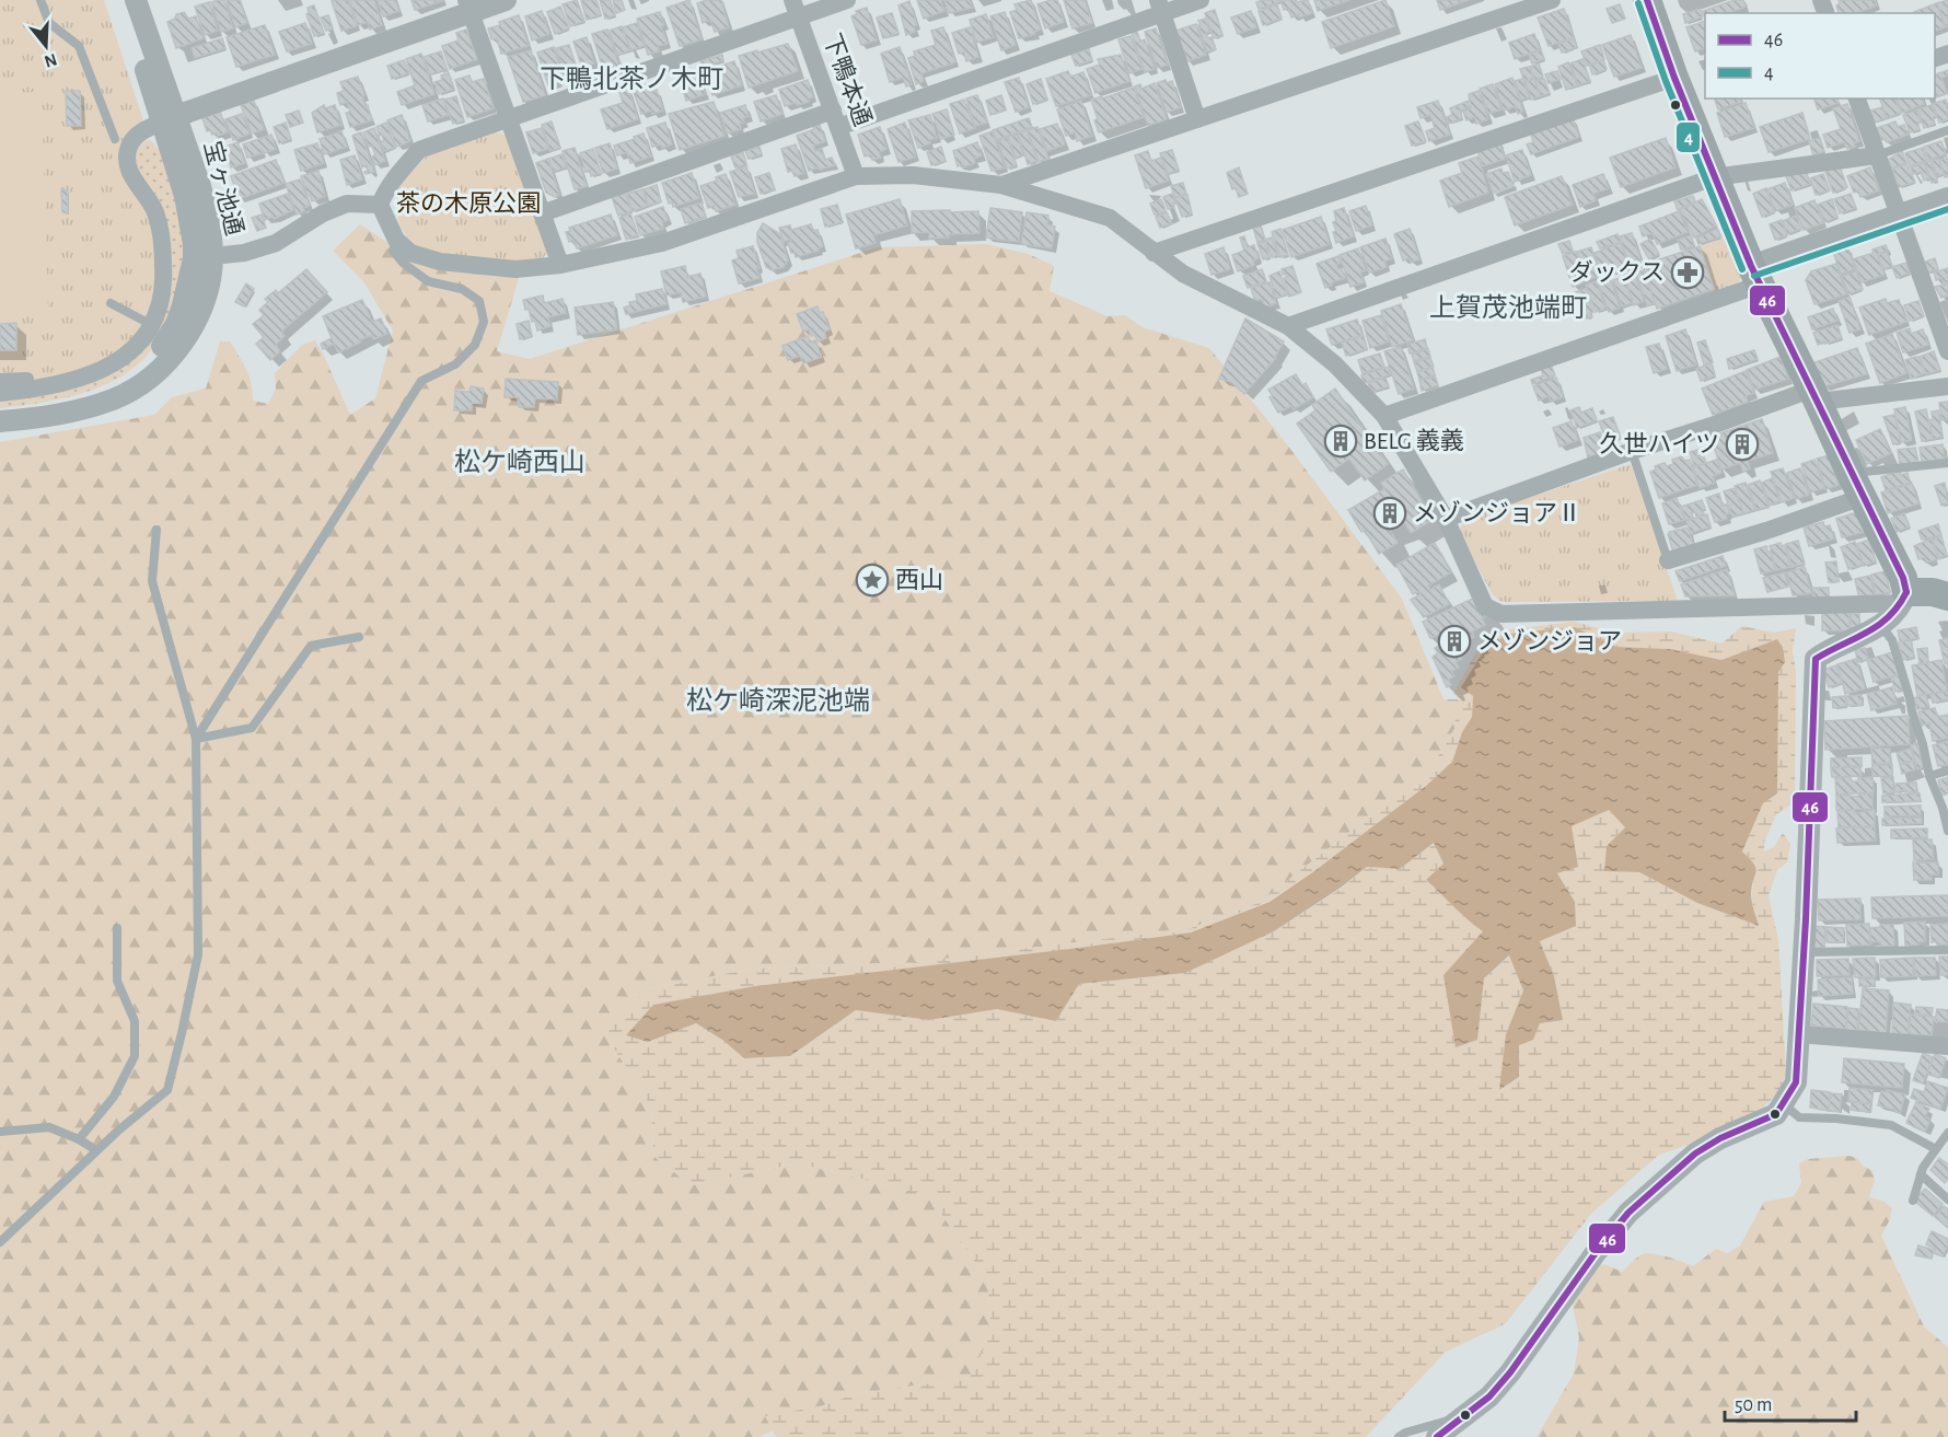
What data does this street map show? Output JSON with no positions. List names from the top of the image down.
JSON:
{
  "streets": {
    "street": ["下鴨本通", "宝ヶ池通"]
  },
  "districts": [
    "下鴨北茶ノ木町",
    "上賀茂池端町",
    "松ケ崎西山",
    "松ケ崎深泥池端"
  ],
  "parks": ["茶の木原公園"],
  "places": {
    "pharmacy": ["ダックス"],
    "building": [
      "BELG 義義",
      "久世ハイツ",
      "メゾンジョアⅡ",
      "メゾンジョア"
    ],
    "place": ["西山"]
  },
  "lines": ["transit line 46", "transit line 4"],
  "legend": ["46", "4"],
  "scale_bar": "50 m",
  "north": "bottom"
}
